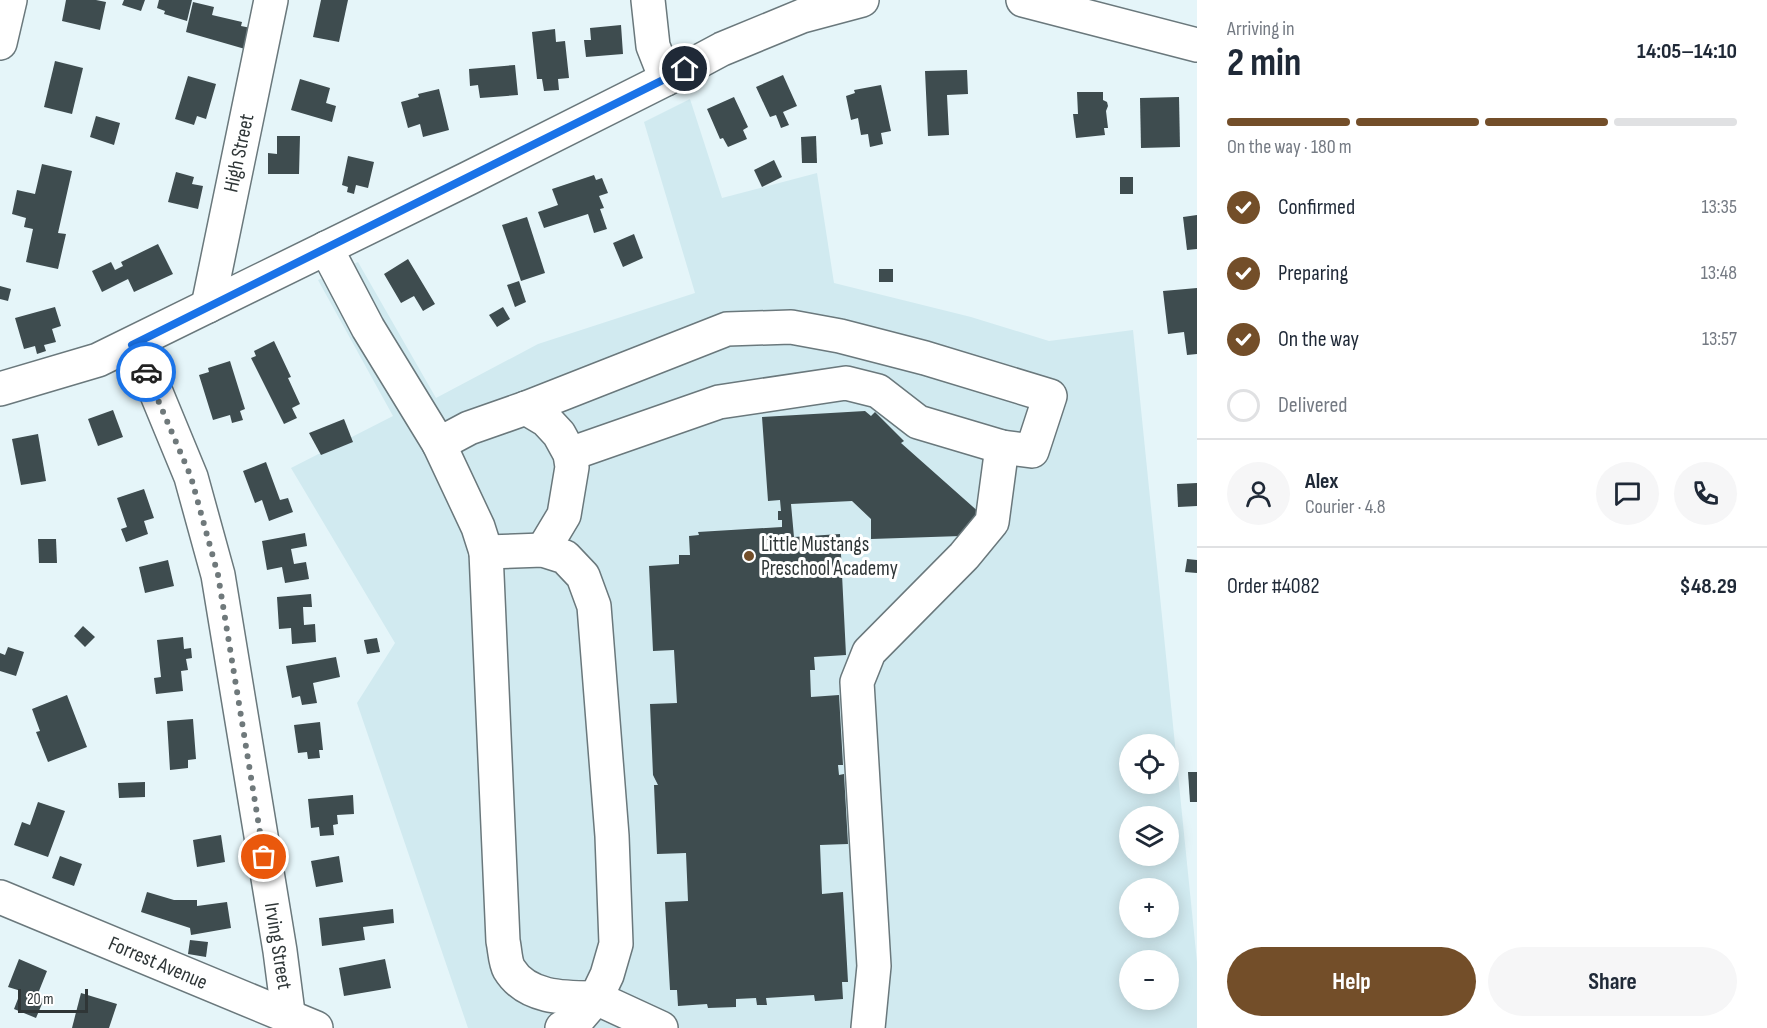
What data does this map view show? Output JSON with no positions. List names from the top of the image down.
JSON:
{
  "streets": {
    "street": ["High Street", "Irving Street", "Forrest Avenue"]
  },
  "crossings": [
    ["Irving Street", "Forrest Avenue"]
  ],
  "places": ["Little Mustangs Preschool Academy"],
  "scale_bar": "20 m",
  "page": {
    "heading": ["2 min", "Arriving in", "14:05–14:10"],
    "panel": [
      "Alex",
      "Courier · 4.8",
      "Order #4082",
      "$48.29"
    ],
    "bar": "On the way · 180 m",
    "list": [
      ["Confirmed", "13:35"],
      ["Preparing", "13:48"],
      ["On the way", "13:57"],
      "Delivered"
    ],
    "map_buttons": ["+", "−"],
    "buttons": ["Help", "Share"],
    "scale": "20 m"
  }
}
